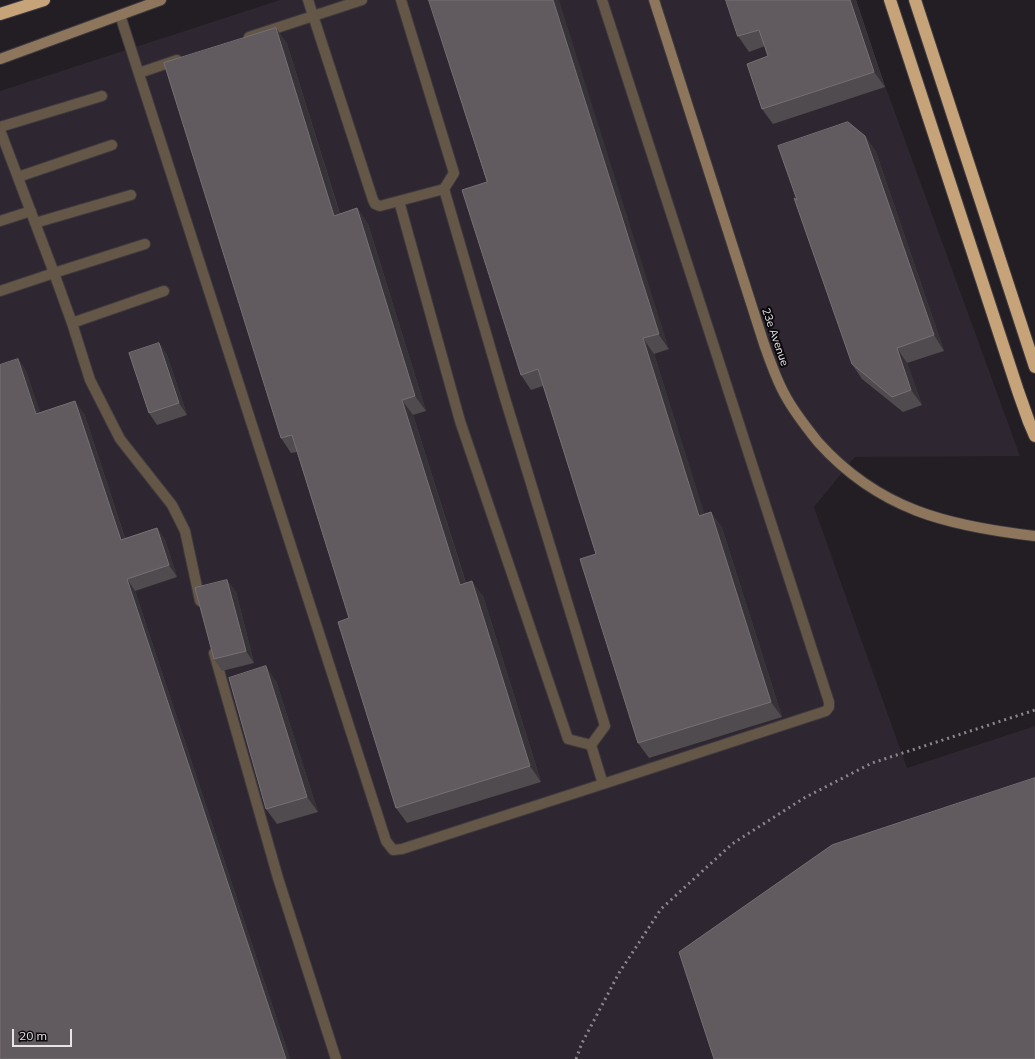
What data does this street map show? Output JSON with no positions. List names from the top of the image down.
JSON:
{
  "streets": {
    "street": ["23e Avenue"]
  },
  "scale_bar": "20 m"
}
